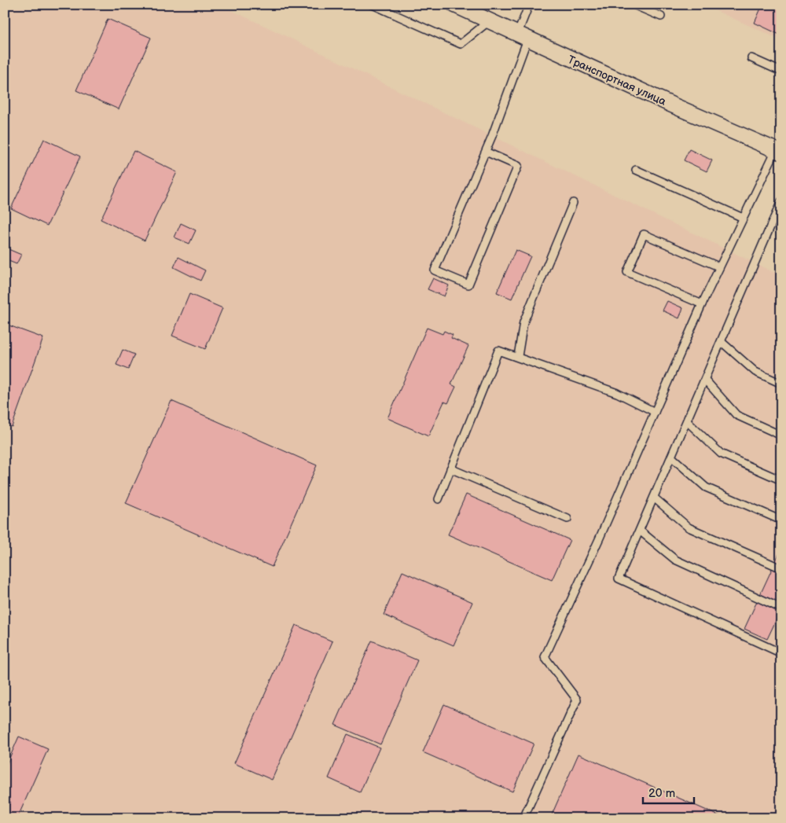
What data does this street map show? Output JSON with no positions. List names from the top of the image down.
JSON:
{
  "streets": {
    "street": ["Транспортная улица"]
  },
  "scale_bar": "20 m"
}
